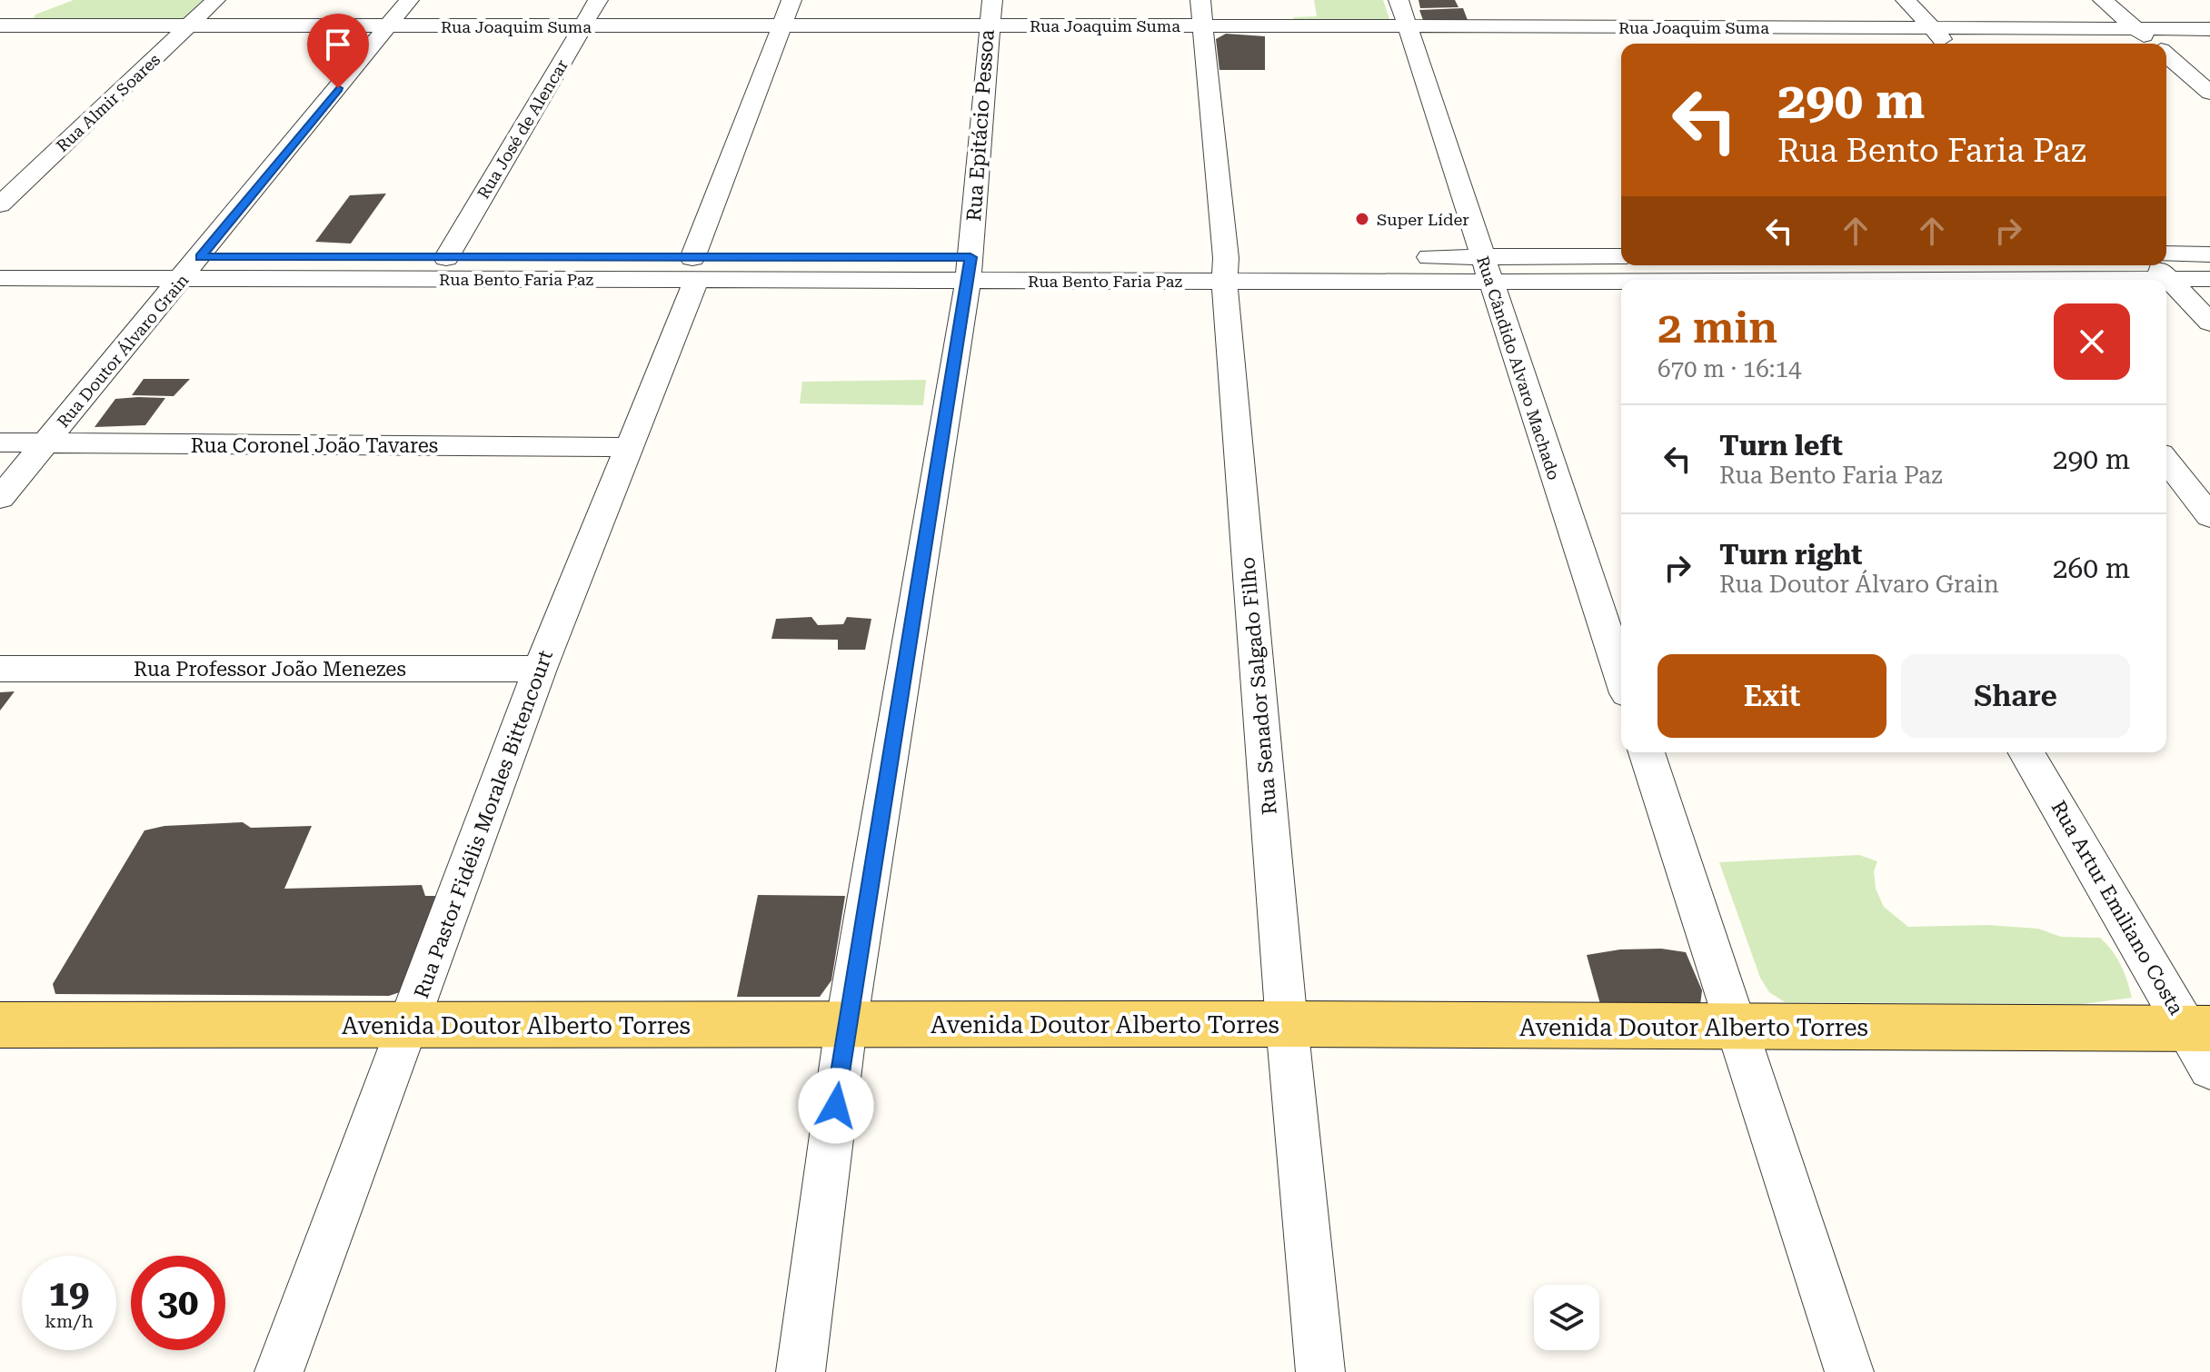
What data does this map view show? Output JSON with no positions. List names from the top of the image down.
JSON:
{
  "streets": {
    "main road": ["Avenida Doutor Alberto Torres"],
    "street": [
      "Rua Joaquim Suma",
      "Rua Almir Soares",
      "Rua Epitácio Pessoa",
      "Rua José de Alencar",
      "Rua Bento Faria Paz",
      "Rua Doutor Álvaro Grain",
      "Rua Cândido Alvaro Machado",
      "Rua Coronel João Tavares",
      "Rua Professor João Menezes",
      "Rua Senador Salgado Filho",
      "Rua Pastor Fidélis Morales Bittencourt",
      "Rua Artur Emiliano Costa"
    ]
  },
  "crossings": [
    ["Rua Joaquim Suma", "Rua Almir Soares"],
    ["Rua Joaquim Suma", "Rua Epitácio Pessoa"],
    ["Rua Joaquim Suma", "Rua José de Alencar"],
    ["Rua Joaquim Suma", "Rua Doutor Álvaro Grain"],
    ["Rua Joaquim Suma", "Rua Cândido Alvaro Machado"],
    ["Rua Joaquim Suma", "Rua Senador Salgado Filho"],
    ["Rua Joaquim Suma", "Rua Pastor Fidélis Morales Bittencourt"],
    ["Rua Epitácio Pessoa", "Rua Bento Faria Paz"],
    ["Rua Epitácio Pessoa", "Avenida Doutor Alberto Torres"],
    ["Rua José de Alencar", "Rua Bento Faria Paz"],
    ["Rua Bento Faria Paz", "Rua Doutor Álvaro Grain"],
    ["Rua Bento Faria Paz", "Rua Cândido Alvaro Machado"],
    ["Rua Bento Faria Paz", "Rua Senador Salgado Filho"],
    ["Rua Bento Faria Paz", "Rua Pastor Fidélis Morales Bittencourt"],
    ["Rua Doutor Álvaro Grain", "Rua Coronel João Tavares"],
    ["Rua Coronel João Tavares", "Rua Pastor Fidélis Morales Bittencourt"],
    ["Rua Professor João Menezes", "Rua Pastor Fidélis Morales Bittencourt"],
    ["Rua Senador Salgado Filho", "Avenida Doutor Alberto Torres"],
    ["Rua Pastor Fidélis Morales Bittencourt", "Avenida Doutor Alberto Torres"],
    ["Rua Artur Emiliano Costa", "Avenida Doutor Alberto Torres"]
  ],
  "places": ["Super Líder"],
  "page": {
    "turn": ["290 m", "Rua Bento Faria Paz"],
    "heading": ["2 min", "670 m · 16:14"],
    "list": [
      {
        "name": "Turn left",
        "note": "Rua Bento Faria Paz",
        "value": "290 m"
      },
      {
        "name": "Turn right",
        "note": "Rua Doutor Álvaro Grain",
        "value": "260 m"
      }
    ],
    "buttons": ["Exit", "Share"],
    "speed": "19 km/h",
    "limit": "30"
  }
}
